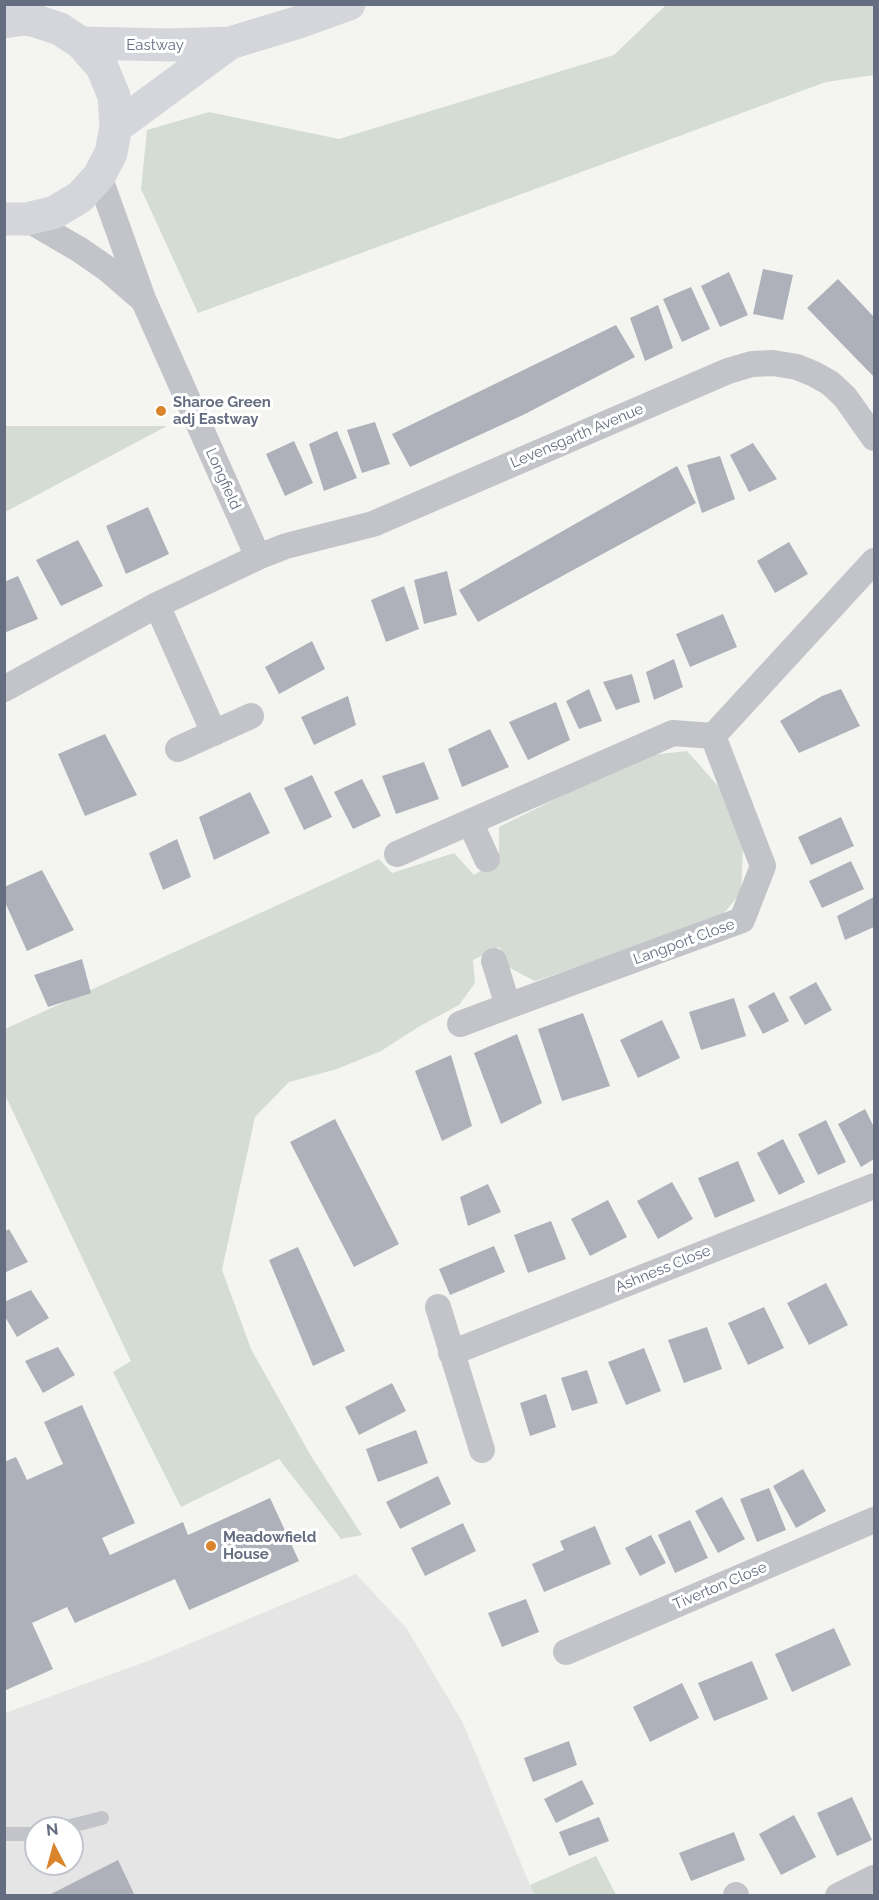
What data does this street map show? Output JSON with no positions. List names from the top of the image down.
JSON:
{
  "streets": {
    "main road": ["Eastway"],
    "street": [
      "Levensgarth Avenue",
      "Longfield",
      "Langport Close",
      "Ashness Close",
      "Tiverton Close"
    ]
  },
  "crossings": [
    ["Eastway", "Longfield"],
    ["Levensgarth Avenue", "Longfield"]
  ],
  "places": ["Sharoe Green adj Eastway", "Meadowfield House"],
  "north": "top"
}
